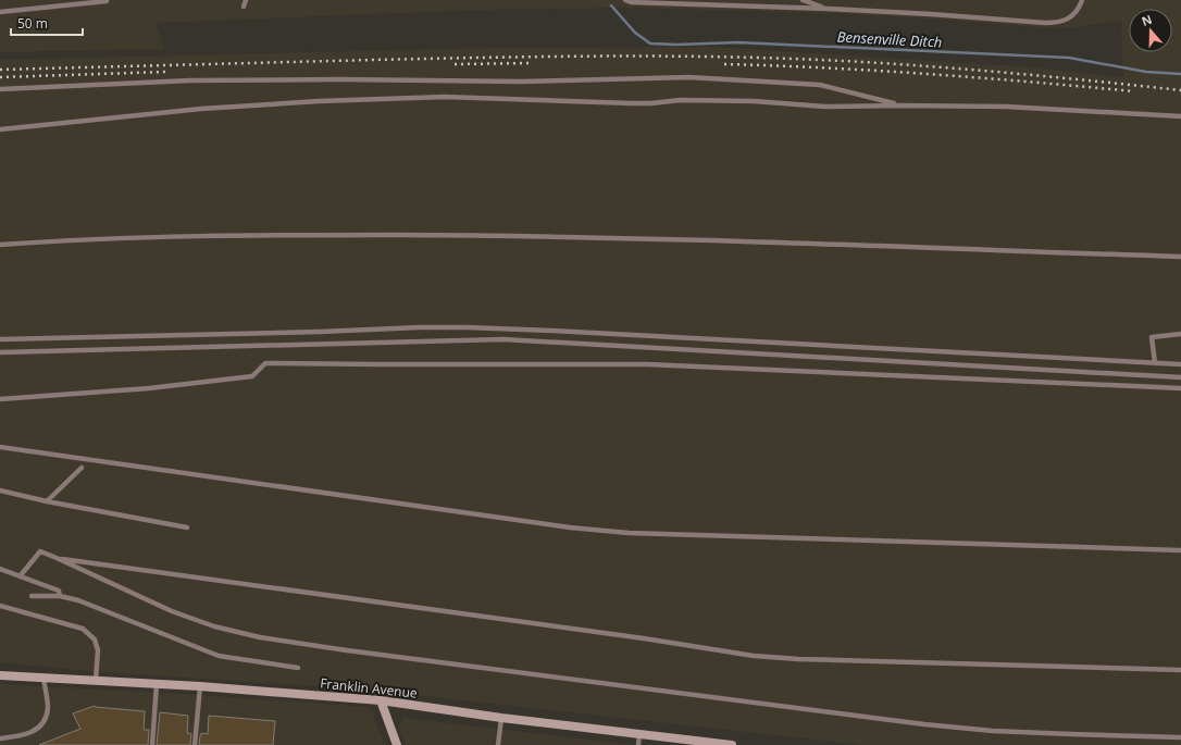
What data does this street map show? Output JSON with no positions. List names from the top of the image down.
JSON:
{
  "streets": {
    "main road": ["Franklin Avenue"]
  },
  "water": ["Bensenville Ditch"],
  "scale_bar": "50 m",
  "north": "top"
}
